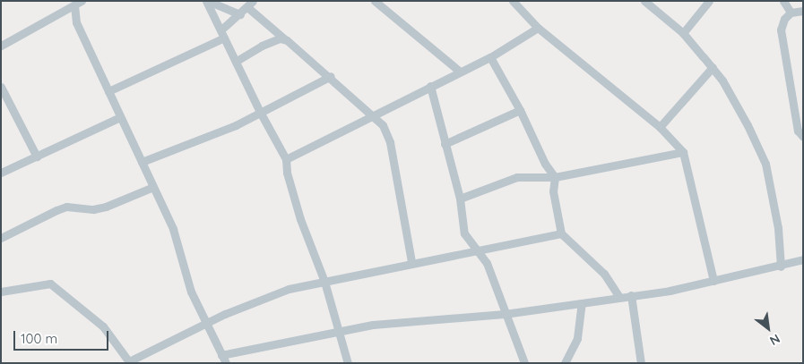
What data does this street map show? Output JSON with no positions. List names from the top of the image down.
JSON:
{
  "scale_bar": "100 m",
  "north": "bottom right"
}
